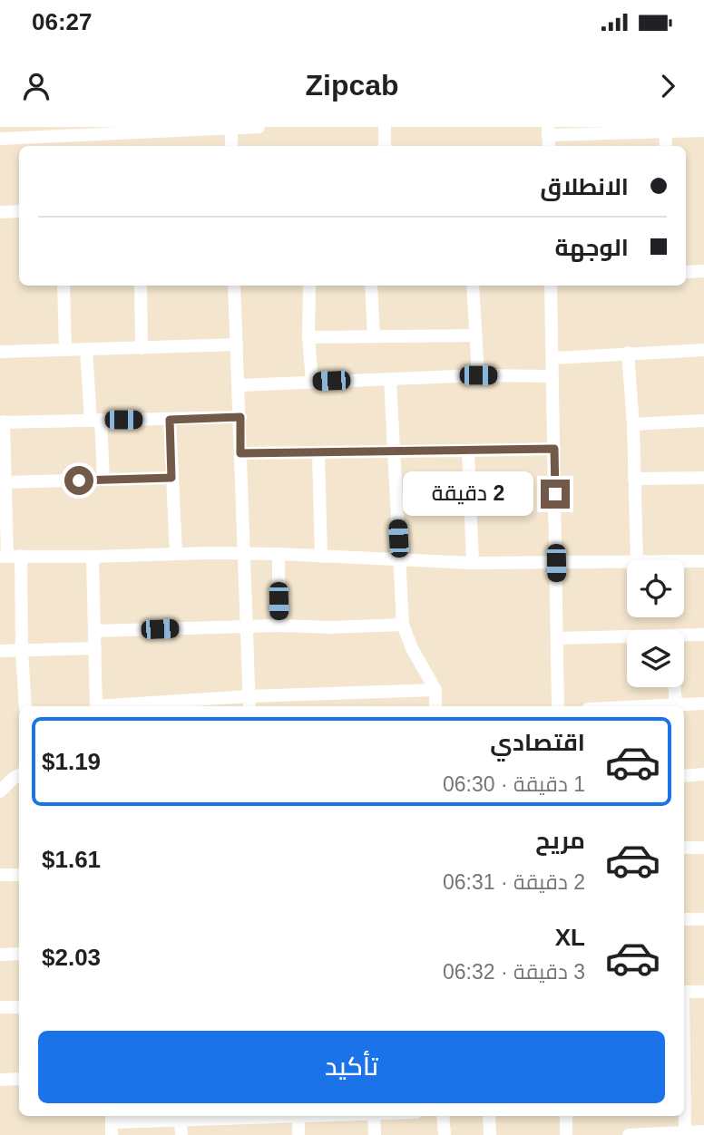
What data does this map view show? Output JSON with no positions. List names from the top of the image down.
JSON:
{
  "page": {
    "status": "06:27",
    "header": "Zipcab",
    "banner": ["الانطلاق", "الوجهة"],
    "bubble": "2 دقيقة",
    "list": [
      {
        "name": "اقتصادي",
        "note": "1 دقيقة · 06:30",
        "value": "$1.19"
      },
      {
        "name": "مريح",
        "note": "2 دقيقة · 06:31",
        "value": "$1.61"
      },
      {
        "name": "XL",
        "note": "3 دقيقة · 06:32",
        "value": "$2.03"
      }
    ],
    "buttons": "تأكيد"
  }
}
